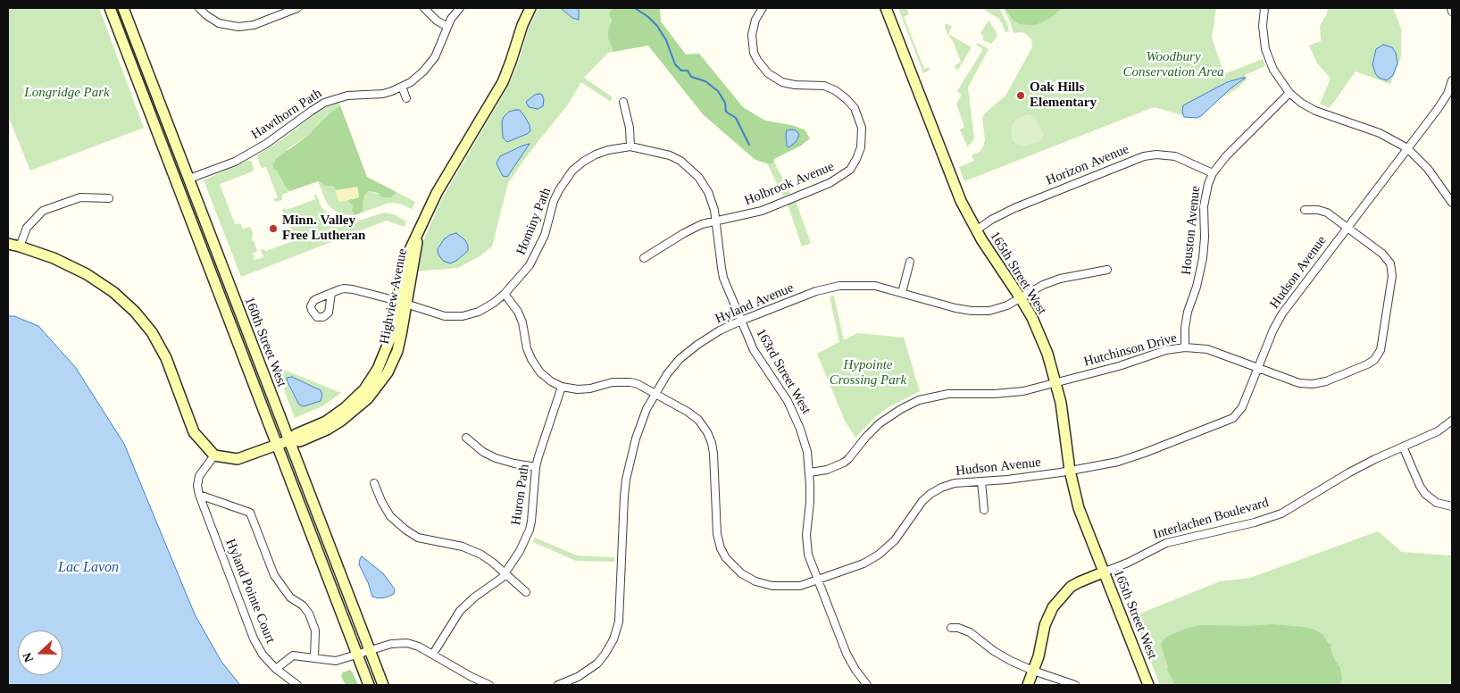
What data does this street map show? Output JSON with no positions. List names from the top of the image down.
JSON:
{
  "streets": {
    "street": [
      "Hawthorn Path",
      "Horizon Avenue",
      "Holbrook Avenue",
      "Hominy Path",
      "Houston Avenue",
      "Hudson Avenue",
      "165th Street West",
      "Highview Avenue",
      "Hyland Avenue",
      "160th Street West",
      "Hutchinson Drive",
      "163rd Street West",
      "Huron Path",
      "Interlachen Boulevard",
      "Hyland Pointe Court"
    ]
  },
  "crossings": [
    ["Hawthorn Path", "160th Street West"],
    ["Horizon Avenue", "Houston Avenue"],
    ["Horizon Avenue", "165th Street West"],
    ["Holbrook Avenue", "Hominy Path"],
    ["Holbrook Avenue", "163rd Street West"],
    ["Hominy Path", "Hudson Avenue"],
    ["Hominy Path", "Highview Avenue"],
    ["Hominy Path", "163rd Street West"],
    ["Houston Avenue", "Hutchinson Drive"],
    ["Hudson Avenue", "165th Street West"],
    ["Hudson Avenue", "Hyland Avenue"],
    ["Hudson Avenue", "Hutchinson Drive"],
    ["Hudson Avenue", "163rd Street West"],
    ["Hudson Avenue", "Huron Path"],
    ["165th Street West", "Hyland Avenue"],
    ["165th Street West", "Hutchinson Drive"],
    ["165th Street West", "Interlachen Boulevard"],
    ["Highview Avenue", "160th Street West"],
    ["Hyland Avenue", "163rd Street West"],
    ["Hutchinson Drive", "163rd Street West"]
  ],
  "water": ["Lac Lavon"],
  "parks": ["Woodbury Conservation Area", "Longridge Park", "Hypointe Crossing Park"],
  "places": ["Oak Hills Elementary", "Minn. Valley Free Lutheran"],
  "north": "left"
}
